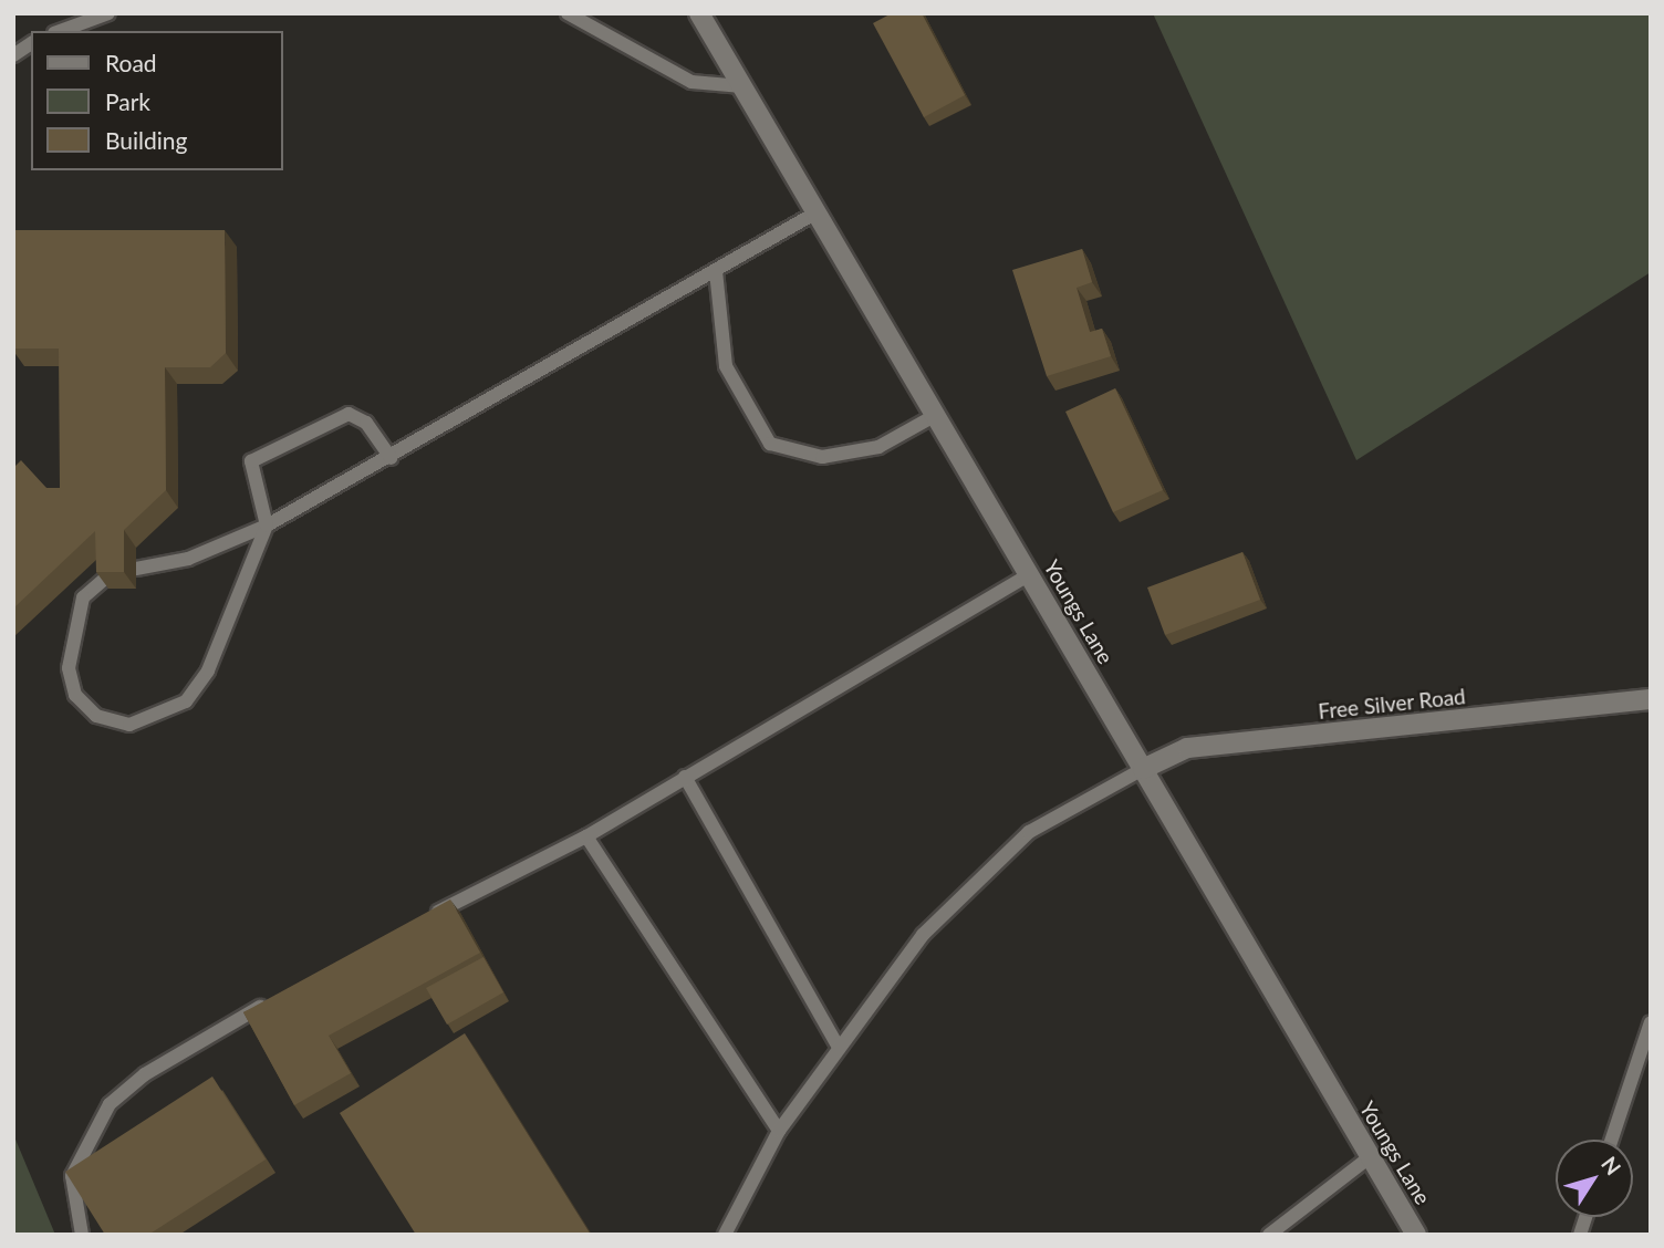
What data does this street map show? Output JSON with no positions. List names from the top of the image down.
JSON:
{
  "streets": {
    "street": ["Youngs Lane", "Free Silver Road"]
  },
  "crossings": [
    ["Youngs Lane", "Free Silver Road"]
  ],
  "legend": ["Road", "Park", "Building"],
  "north": "top right"
}
